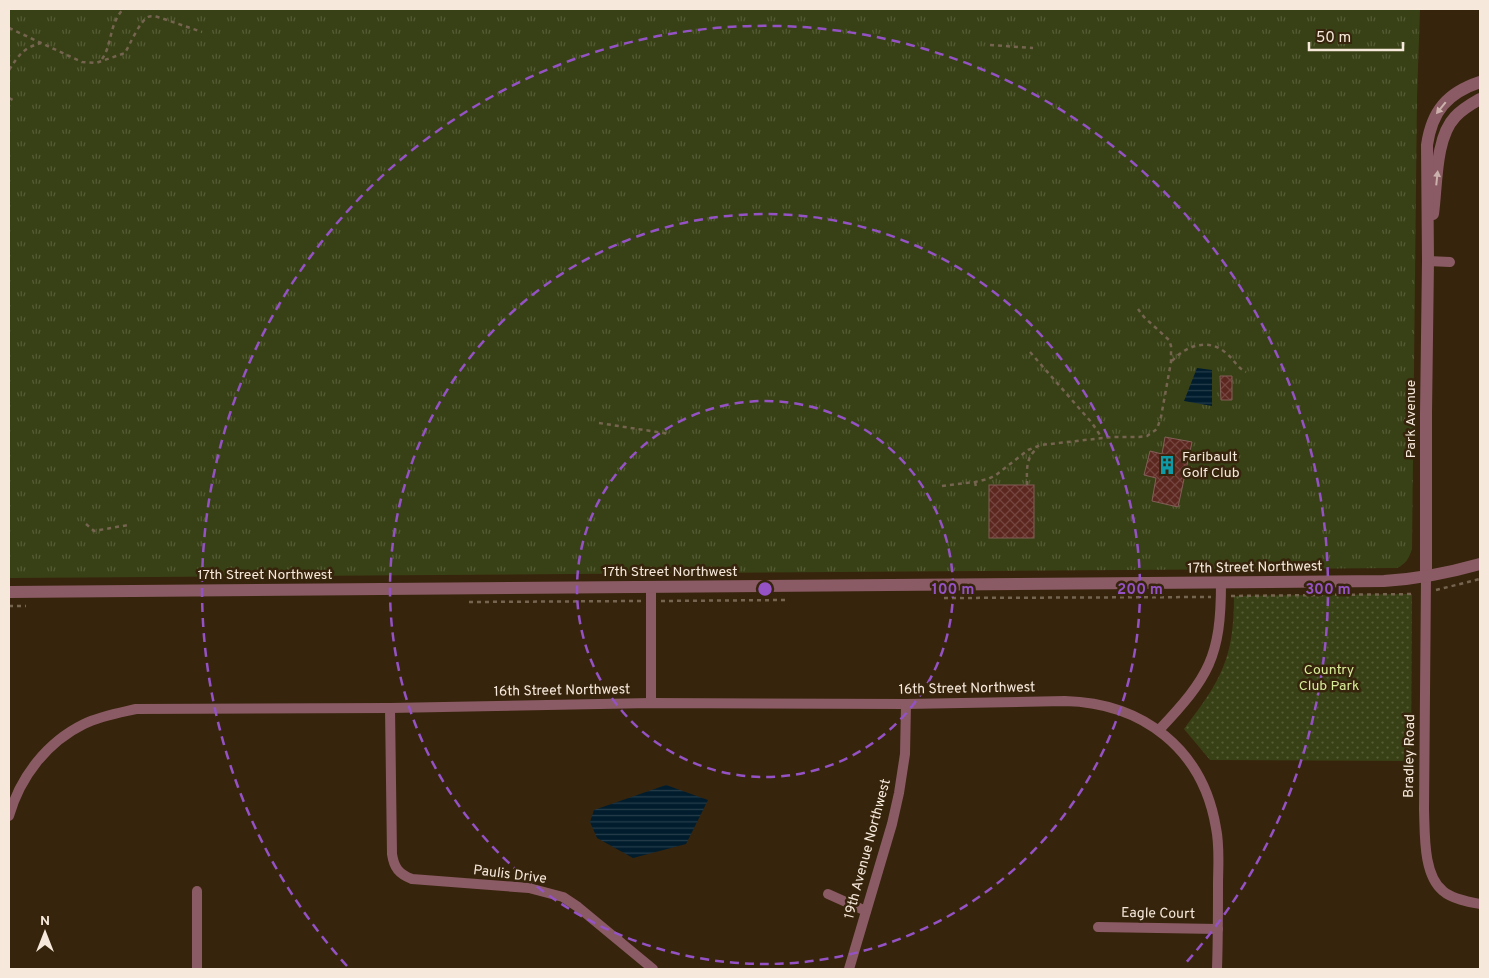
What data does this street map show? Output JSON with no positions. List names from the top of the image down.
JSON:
{
  "streets": {
    "street": [
      "Park Avenue",
      "17th Street Northwest",
      "16th Street Northwest",
      "Bradley Road",
      "19th Avenue Northwest",
      "Paulis Drive",
      "Eagle Court"
    ]
  },
  "crossings": [
    ["Park Avenue", "17th Street Northwest"],
    ["Park Avenue", "Bradley Road"],
    ["17th Street Northwest", "Bradley Road"],
    ["16th Street Northwest", "19th Avenue Northwest"],
    ["16th Street Northwest", "Paulis Drive"],
    ["16th Street Northwest", "Eagle Court"]
  ],
  "parks": ["Country Club Park"],
  "places": {
    "building": ["Faribault Golf Club"]
  },
  "scale_bar": "50 m",
  "north": "top",
  "rings": ["100 m", "200 m", "300 m"]
}
